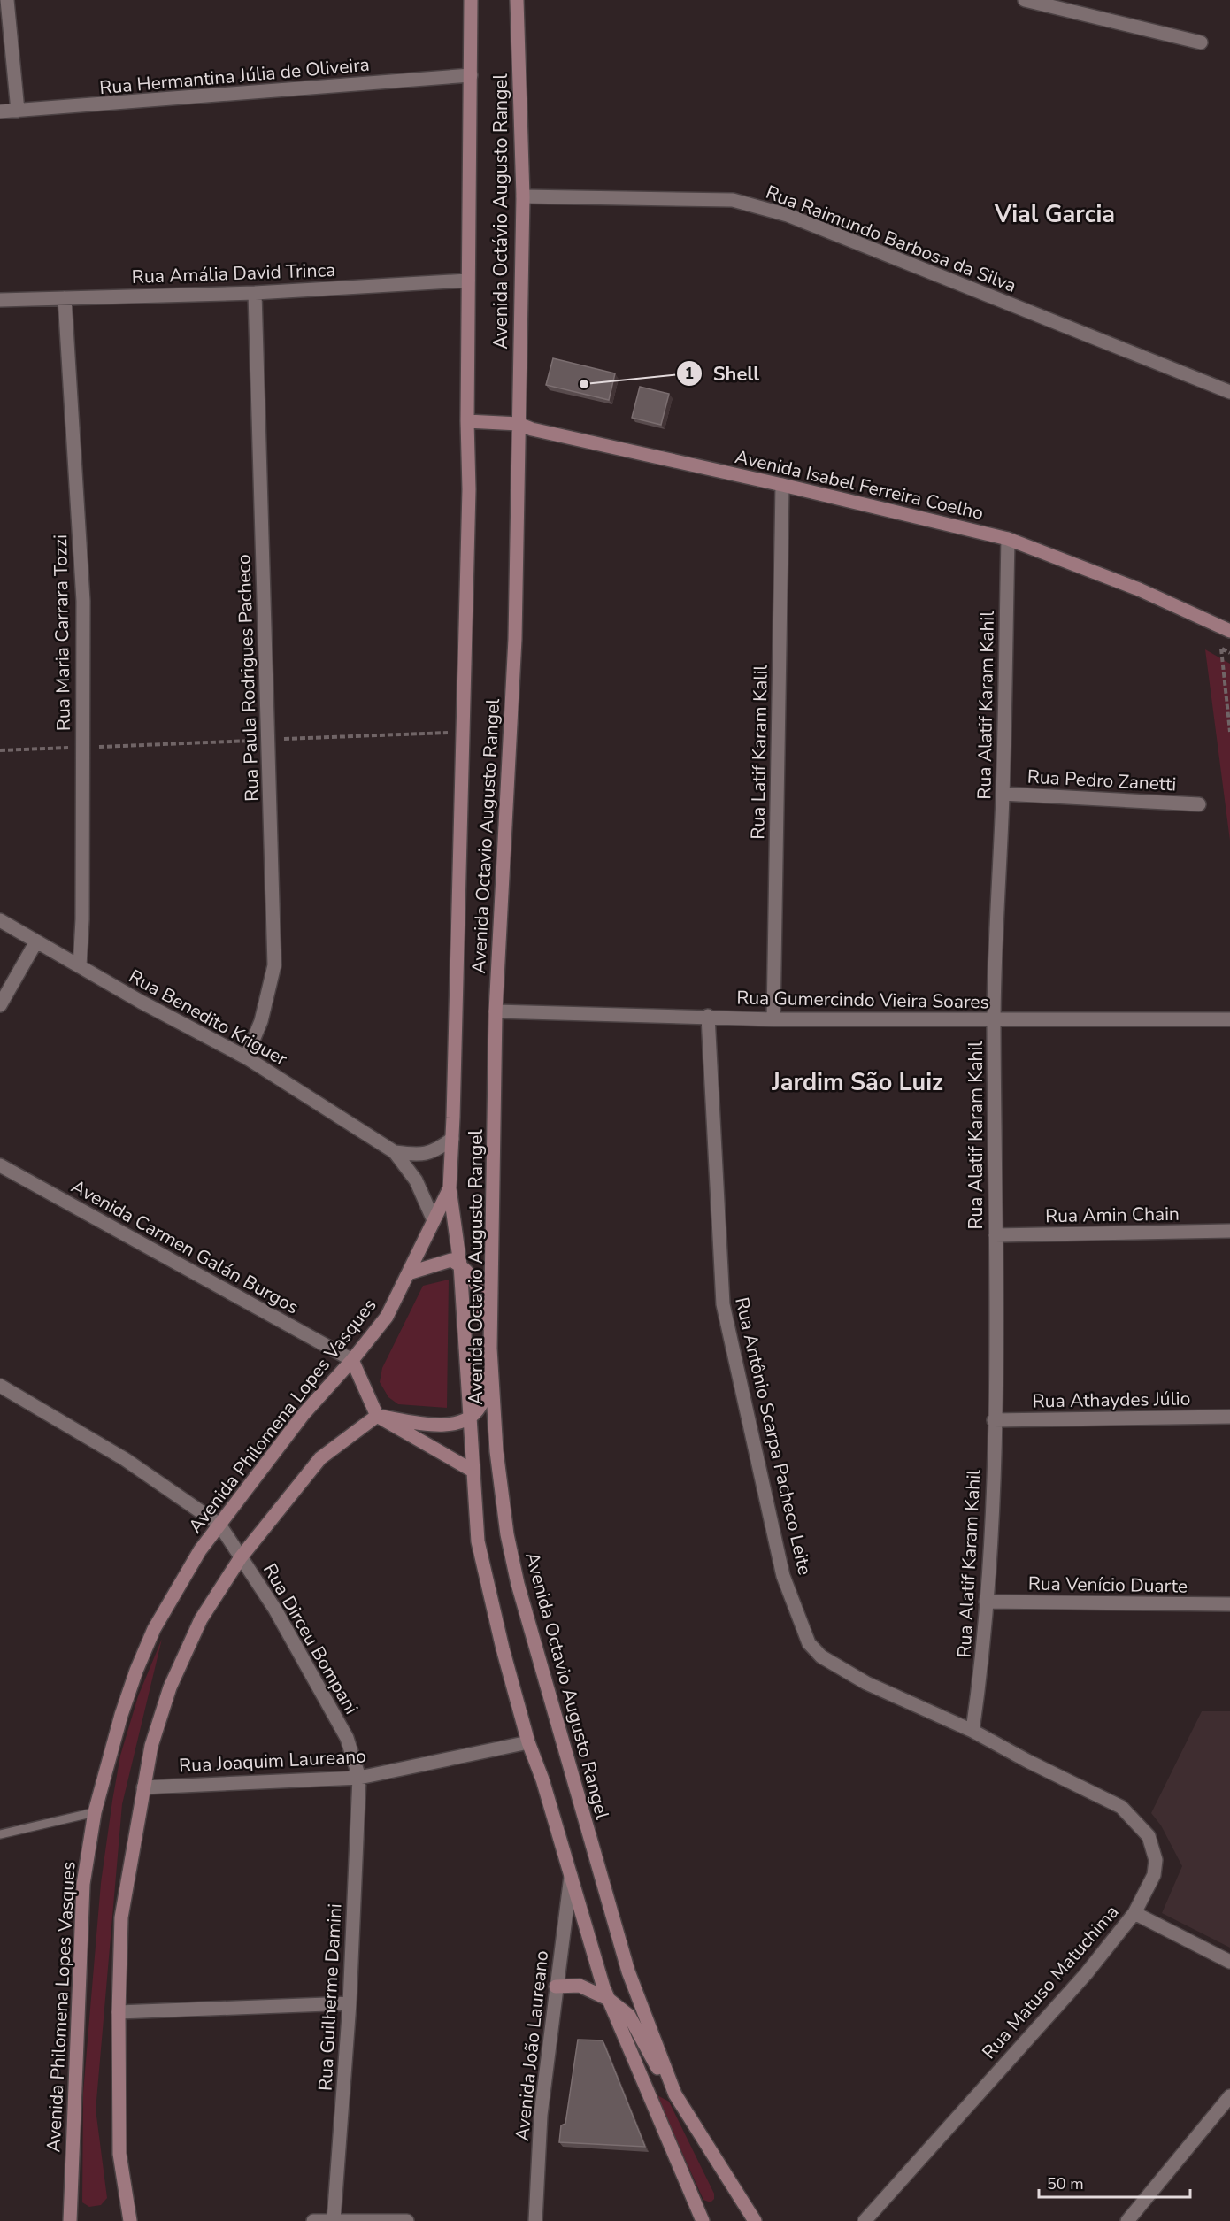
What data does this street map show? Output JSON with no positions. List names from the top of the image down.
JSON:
{
  "streets": {
    "main road": [
      "Avenida Octávio Augusto Rangel",
      "Avenida Isabel Ferreira Coelho",
      "Avenida Octavio Augusto Rangel",
      "Avenida Philomena Lopes Vasques"
    ],
    "street": [
      "Rua Hermantina Júlia de Oliveira",
      "Rua Raimundo Barbosa da Silva",
      "Rua Amália David Trinca",
      "Rua Maria Carrara Tozzi",
      "Rua Paula Rodrigues Pacheco",
      "Rua Alatif Karam Kahil",
      "Rua Latif Karam Kalil",
      "Rua Pedro Zanetti",
      "Rua Gumercindo Vieira Soares",
      "Rua Benedito Kriguer",
      "Rua Amin Chain",
      "Avenida Carmen Galán Burgos",
      "Rua Athaydes Júlio",
      "Rua Antônio Scarpa Pacheco Leite",
      "Rua Venício Duarte",
      "Rua Dirceu Bompani",
      "Rua Joaquim Laureano",
      "Rua Matuso Matuchima",
      "Rua Guilherme Damini",
      "Avenida João Laureano"
    ]
  },
  "crossings": [
    ["Rua Hermantina Júlia de Oliveira", "Avenida Octávio Augusto Rangel"],
    ["Avenida Octávio Augusto Rangel", "Rua Raimundo Barbosa da Silva"],
    ["Avenida Octávio Augusto Rangel", "Rua Amália David Trinca"],
    ["Avenida Octávio Augusto Rangel", "Avenida Isabel Ferreira Coelho"],
    ["Avenida Octávio Augusto Rangel", "Avenida Octavio Augusto Rangel"],
    ["Rua Amália David Trinca", "Rua Maria Carrara Tozzi"],
    ["Rua Amália David Trinca", "Rua Paula Rodrigues Pacheco"],
    ["Avenida Isabel Ferreira Coelho", "Rua Alatif Karam Kahil"],
    ["Avenida Isabel Ferreira Coelho", "Rua Latif Karam Kalil"],
    ["Avenida Isabel Ferreira Coelho", "Avenida Octavio Augusto Rangel"],
    ["Rua Maria Carrara Tozzi", "Rua Benedito Kriguer"],
    ["Rua Paula Rodrigues Pacheco", "Rua Benedito Kriguer"],
    ["Rua Alatif Karam Kahil", "Rua Pedro Zanetti"],
    ["Rua Alatif Karam Kahil", "Rua Gumercindo Vieira Soares"],
    ["Rua Alatif Karam Kahil", "Rua Amin Chain"],
    ["Rua Alatif Karam Kahil", "Rua Athaydes Júlio"],
    ["Rua Alatif Karam Kahil", "Rua Antônio Scarpa Pacheco Leite"],
    ["Rua Alatif Karam Kahil", "Rua Venício Duarte"],
    ["Rua Alatif Karam Kahil", "Rua Matuso Matuchima"],
    ["Rua Latif Karam Kalil", "Rua Gumercindo Vieira Soares"],
    ["Avenida Octavio Augusto Rangel", "Rua Gumercindo Vieira Soares"],
    ["Avenida Octavio Augusto Rangel", "Rua Benedito Kriguer"],
    ["Avenida Octavio Augusto Rangel", "Avenida Philomena Lopes Vasques"],
    ["Avenida Octavio Augusto Rangel", "Rua Joaquim Laureano"],
    ["Avenida Octavio Augusto Rangel", "Avenida João Laureano"],
    ["Rua Gumercindo Vieira Soares", "Rua Antônio Scarpa Pacheco Leite"],
    ["Rua Benedito Kriguer", "Avenida Philomena Lopes Vasques"],
    ["Avenida Carmen Galán Burgos", "Avenida Philomena Lopes Vasques"],
    ["Avenida Philomena Lopes Vasques", "Rua Dirceu Bompani"],
    ["Rua Antônio Scarpa Pacheco Leite", "Rua Matuso Matuchima"],
    ["Rua Dirceu Bompani", "Rua Joaquim Laureano"],
    ["Rua Dirceu Bompani", "Rua Guilherme Damini"],
    ["Rua Joaquim Laureano", "Rua Guilherme Damini"]
  ],
  "districts": ["Vial Garcia", "Jardim São Luiz"],
  "places": ["Shell"],
  "scale_bar": "50 m"
}
